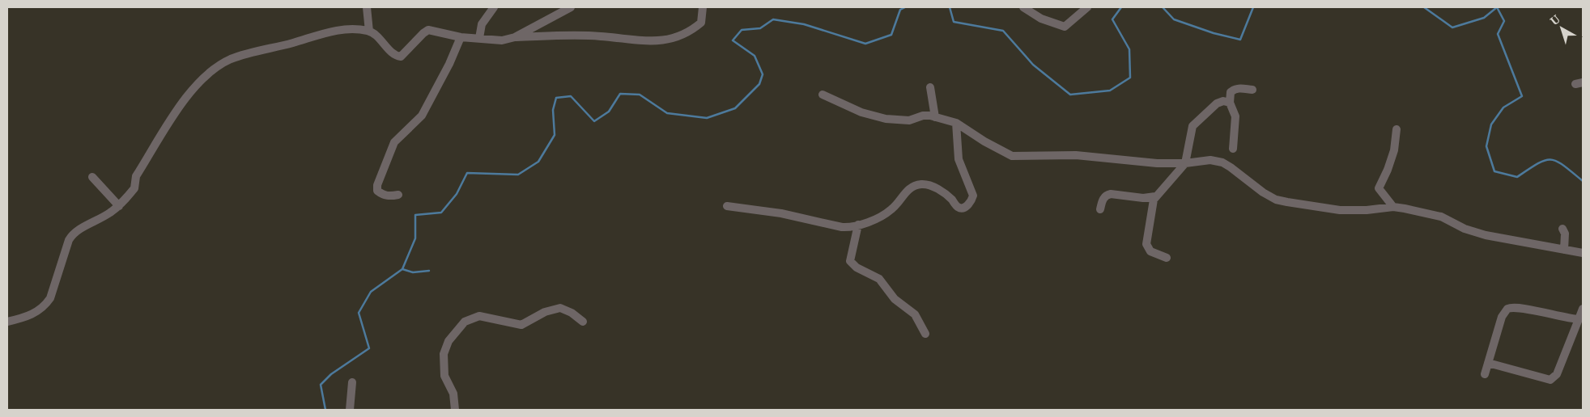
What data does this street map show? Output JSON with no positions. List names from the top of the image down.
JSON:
{
  "north": "top left"
}
